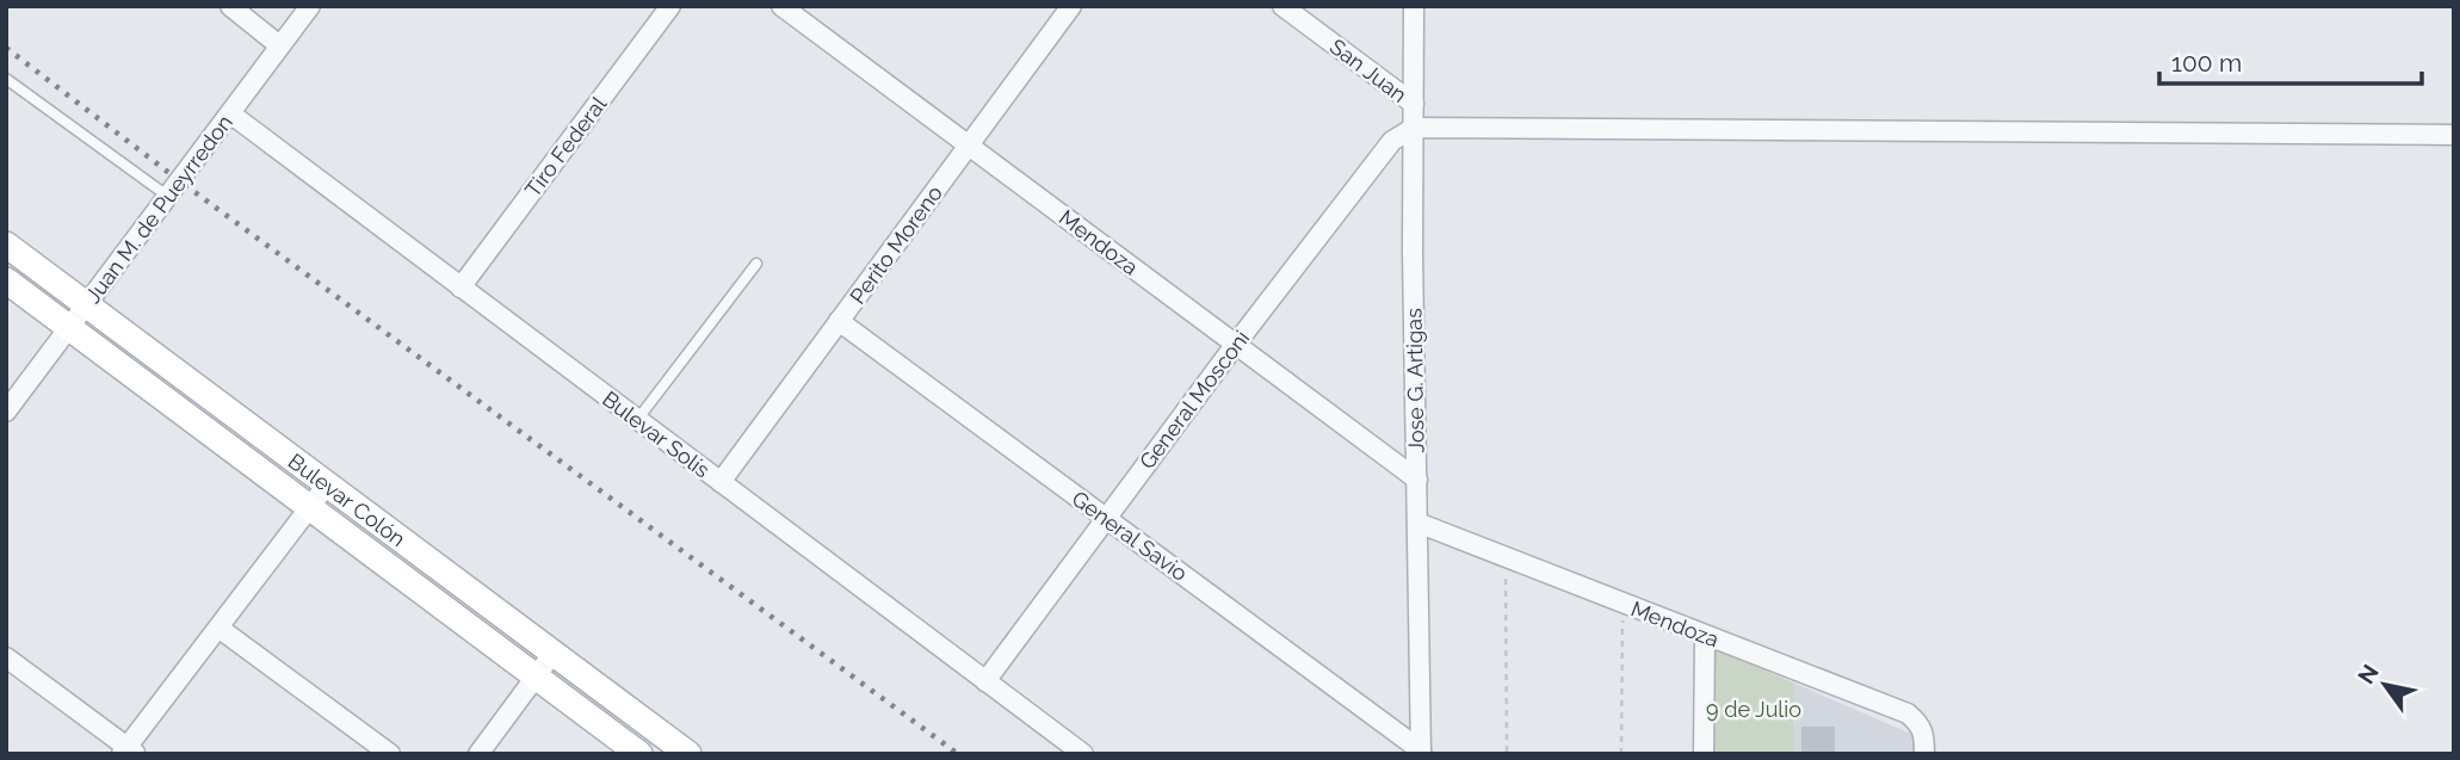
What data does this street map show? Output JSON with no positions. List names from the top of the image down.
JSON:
{
  "streets": {
    "main road": ["Bulevar Colón"],
    "street": [
      "San Juan",
      "Tiro Federal",
      "Juan M. de Pueyrredon",
      "Mendoza",
      "Perito Moreno",
      "Jose G. Artigas",
      "General Mosconi",
      "Bulevar Solís",
      "General Savio"
    ]
  },
  "crossings": [
    ["San Juan", "Jose G. Artigas"],
    ["Tiro Federal", "Bulevar Solís"],
    ["Juan M. de Pueyrredon", "Bulevar Solís"],
    ["Juan M. de Pueyrredon", "Bulevar Colón"],
    ["Mendoza", "Perito Moreno"],
    ["Mendoza", "Jose G. Artigas"],
    ["Mendoza", "General Mosconi"],
    ["Perito Moreno", "Bulevar Solís"],
    ["Perito Moreno", "General Savio"],
    ["Jose G. Artigas", "General Mosconi"],
    ["Jose G. Artigas", "General Savio"],
    ["General Mosconi", "Bulevar Solís"],
    ["General Mosconi", "General Savio"]
  ],
  "parks": ["9 de Julio"],
  "scale_bar": "100 m",
  "north": "top left"
}
